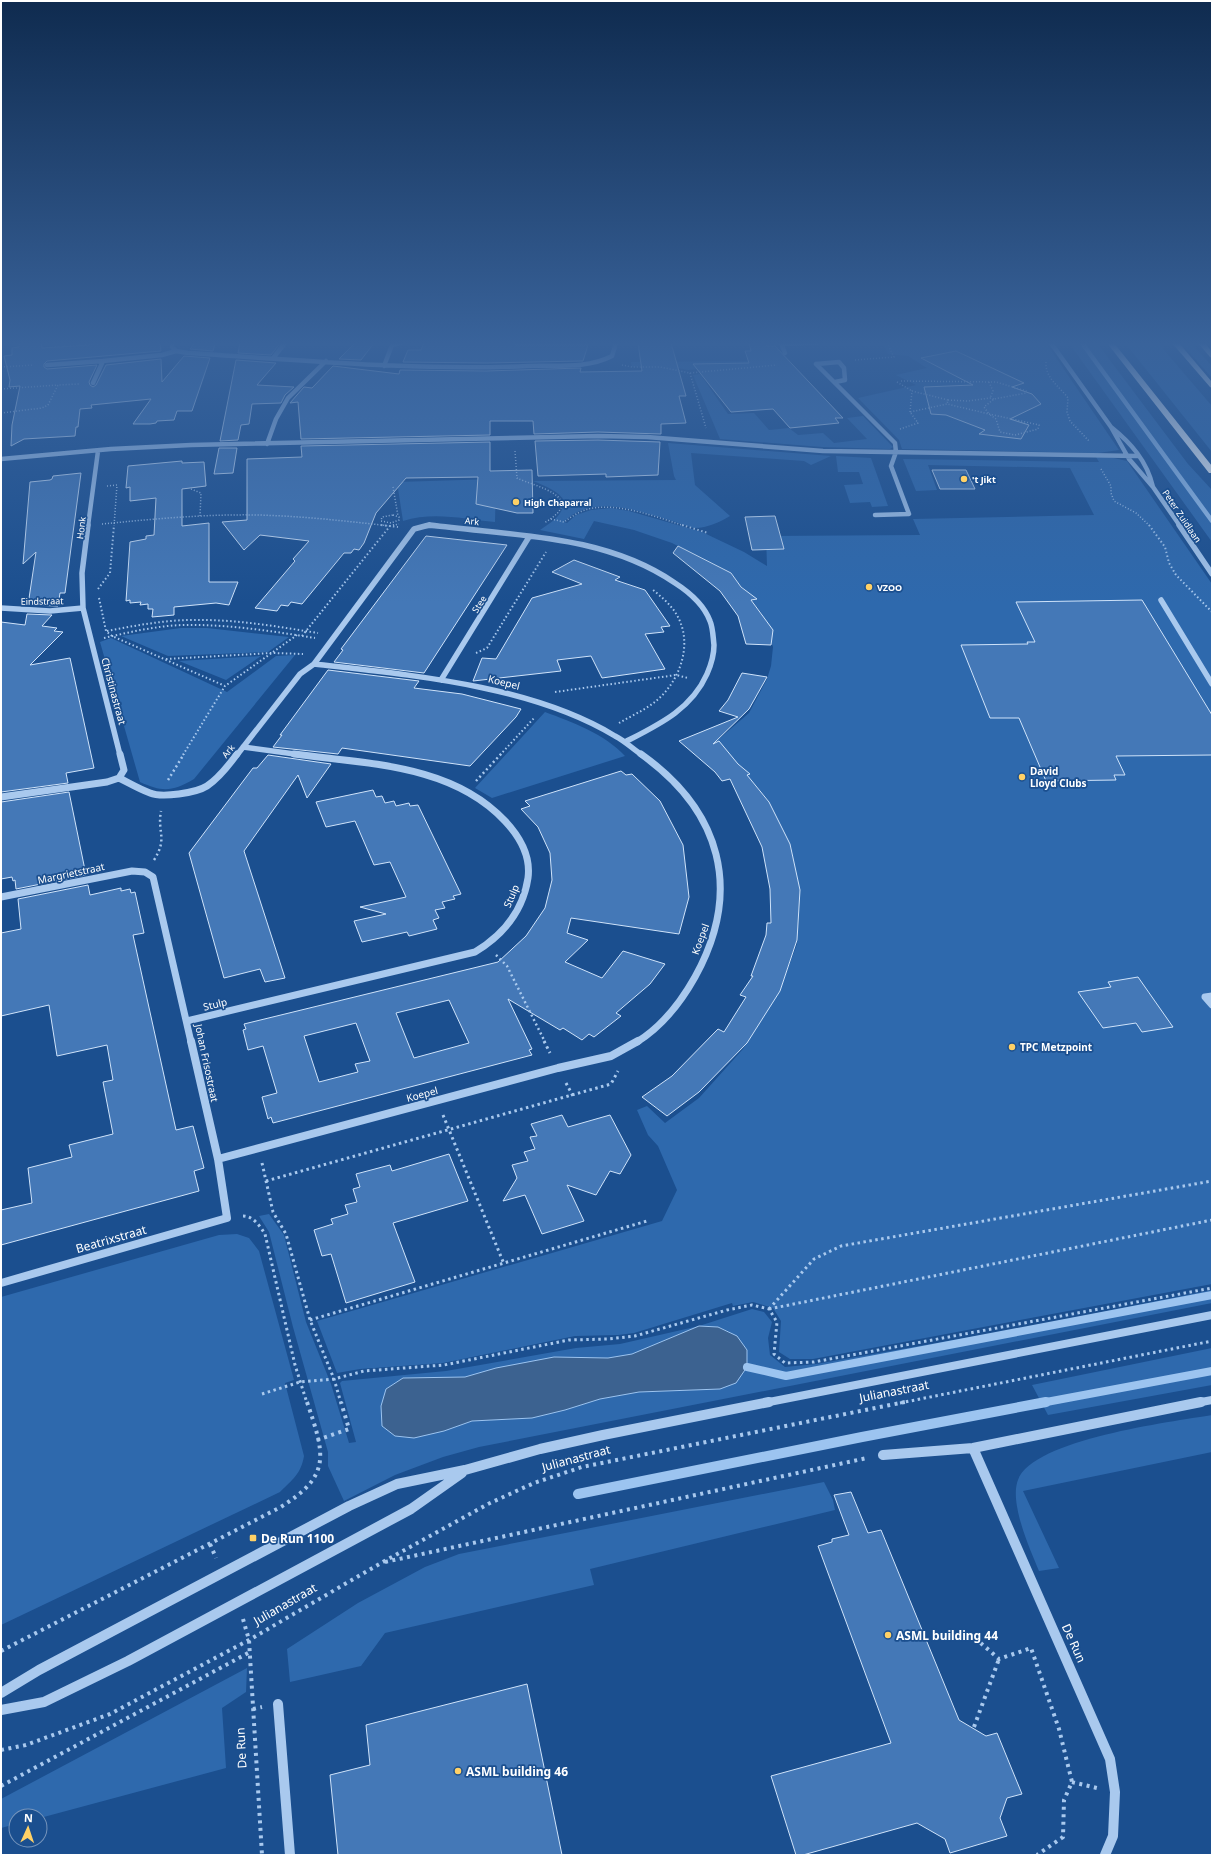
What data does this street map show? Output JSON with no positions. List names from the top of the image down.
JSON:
{
  "streets": {
    "street": [
      "Peter Zuidlaan",
      "Ark",
      "Honk",
      "Eindstraat",
      "Stee",
      "Koepel",
      "Christinastraat",
      "Margrietstraat",
      "Stulp",
      "Johan Frisostraat",
      "Beatrixstraat",
      "Julianastraat",
      "De Run"
    ]
  },
  "crossings": [
    ["Ark", "Stee"],
    ["Ark", "Koepel"],
    ["Ark", "Stulp"],
    ["Honk", "Eindstraat"],
    ["Honk", "Christinastraat"],
    ["Eindstraat", "Christinastraat"],
    ["Stee", "Koepel"],
    ["Koepel", "Johan Frisostraat"],
    ["Margrietstraat", "Johan Frisostraat"],
    ["Stulp", "Johan Frisostraat"],
    ["Johan Frisostraat", "Beatrixstraat"],
    ["Julianastraat", "De Run"]
  ],
  "places": {
    "other": [
      "'t Jikt",
      "High Chaparral",
      "VZOO",
      "David Lloyd Clubs",
      "TPC Metzpoint",
      "ASML building 44",
      "ASML building 46"
    ],
    "transit": ["De Run 1100"]
  },
  "north": "top"
}
